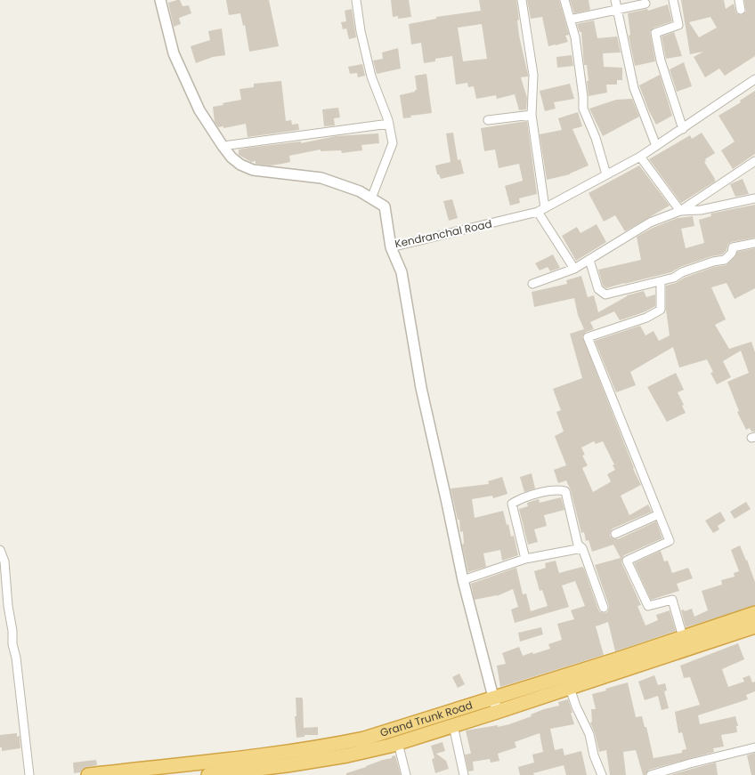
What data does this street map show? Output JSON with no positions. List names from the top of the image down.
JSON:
{
  "streets": {
    "highway": ["Grand Trunk Road"],
    "street": ["Kendranchal Road"]
  }
}
